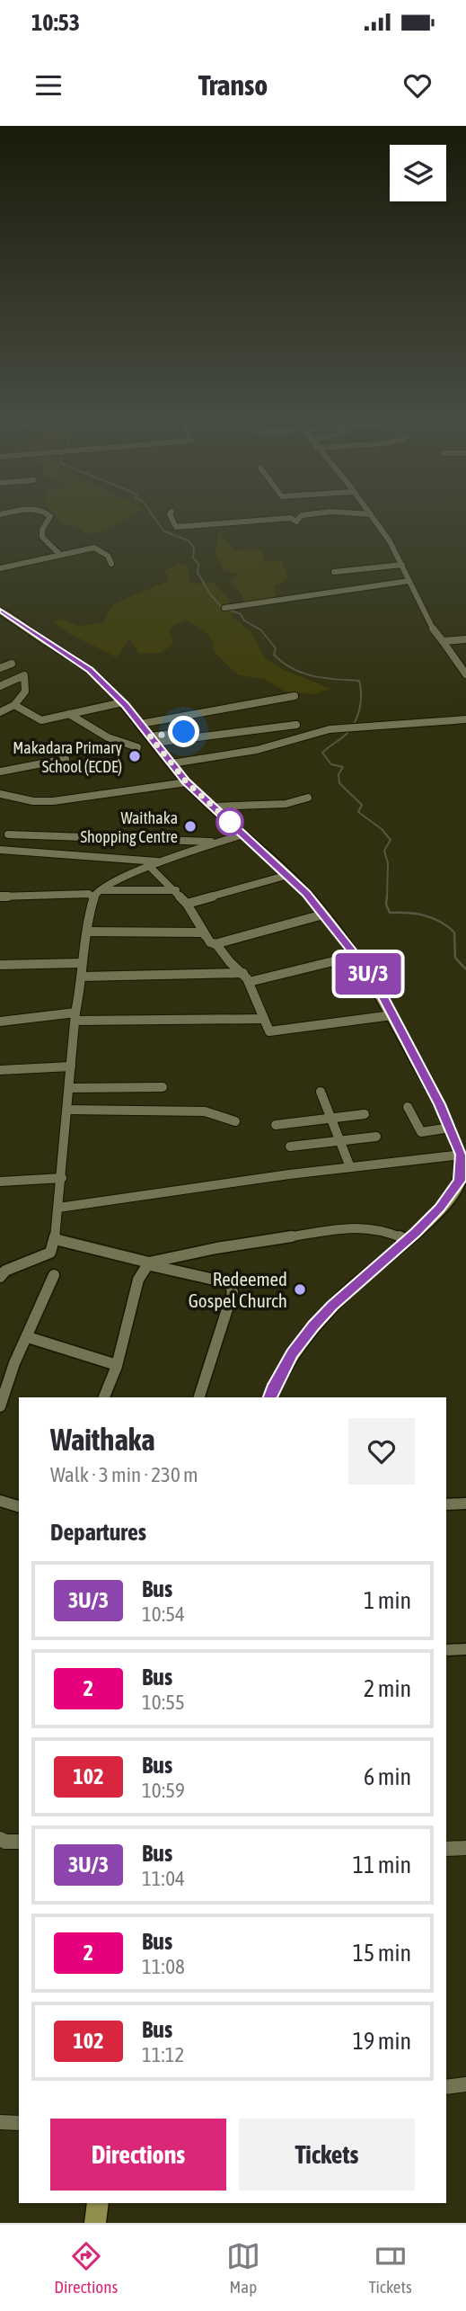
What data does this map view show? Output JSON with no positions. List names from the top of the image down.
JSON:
{
  "places": ["Makadara Primary School (ECDE)", "Waithaka Shopping Centre", "Redeemed Gospel Church"],
  "lines": ["bus line 3U/3"],
  "page": {
    "status": "10:53",
    "header": "Transo",
    "on_map": "3U/3",
    "heading": [
      ["Waithaka", "Walk · 3 min · 230 m"],
      "Departures"
    ],
    "list": [
      {
        "mark": "3U/3",
        "name": "Bus",
        "note": "10:54",
        "value": "1 min"
      },
      {
        "mark": "2",
        "name": "Bus",
        "note": "10:55",
        "value": "2 min"
      },
      {
        "mark": "102",
        "name": "Bus",
        "note": "10:59",
        "value": "6 min"
      },
      {
        "mark": "3U/3",
        "name": "Bus",
        "note": "11:04",
        "value": "11 min"
      },
      {
        "mark": "2",
        "name": "Bus",
        "note": "11:08",
        "value": "15 min"
      },
      {
        "mark": "102",
        "name": "Bus",
        "note": "11:12",
        "value": "19 min"
      }
    ],
    "buttons": ["Directions", "Tickets"],
    "tabs": ["Directions", "Map", "Tickets"]
  }
}
